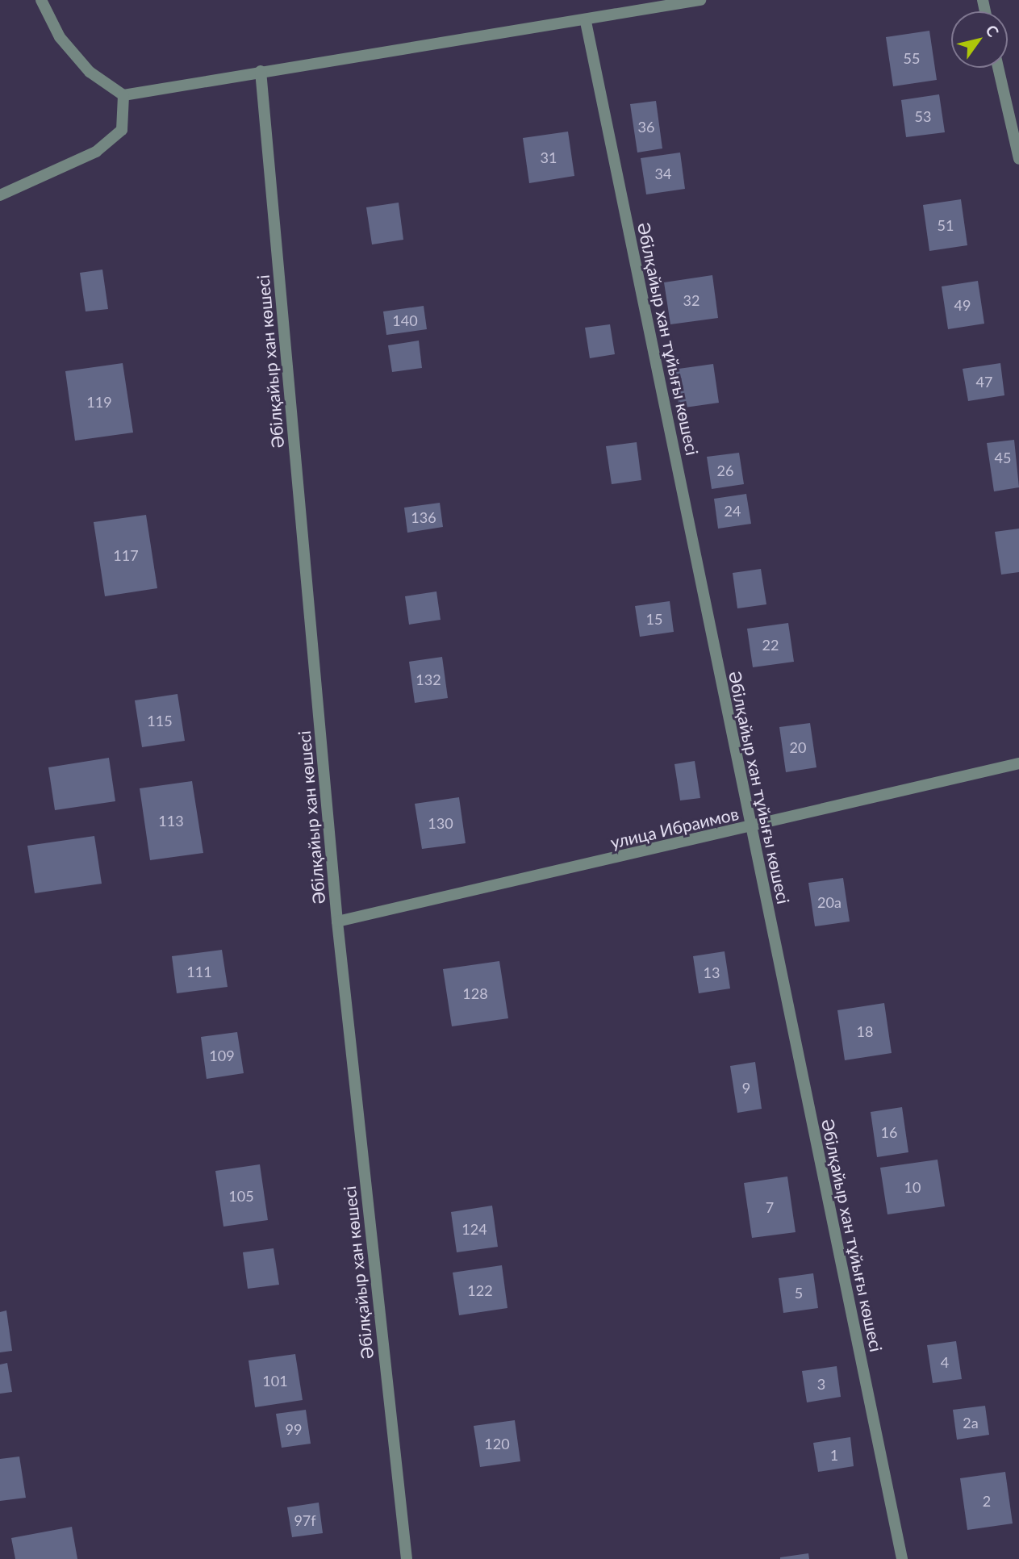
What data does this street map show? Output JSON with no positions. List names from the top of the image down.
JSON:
{
  "streets": {
    "street": ["Әбілқайыр хан тұйығы көшесі", "Әбілқайыр хан көшесі", "улица Ибраимов"]
  },
  "crossings": [
    ["Әбілқайыр хан тұйығы көшесі", "улица Ибраимов"],
    ["Әбілқайыр хан көшесі", "улица Ибраимов"]
  ],
  "house_numbers": [
    "55",
    "53",
    "36",
    "31",
    "34",
    "51",
    "32",
    "49",
    "140",
    "47",
    "119",
    "45",
    "26",
    "24",
    "136",
    "117",
    "15",
    "22",
    "132",
    "115",
    "20",
    "113",
    "130",
    "20а",
    "111",
    "13",
    "128",
    "18",
    "109",
    "9",
    "16",
    "10",
    "105",
    "7",
    "124",
    "122",
    "5",
    "4",
    "101",
    "3",
    "2а",
    "99",
    "120",
    "1",
    "2",
    "97f"
  ],
  "north": "top right"
}
